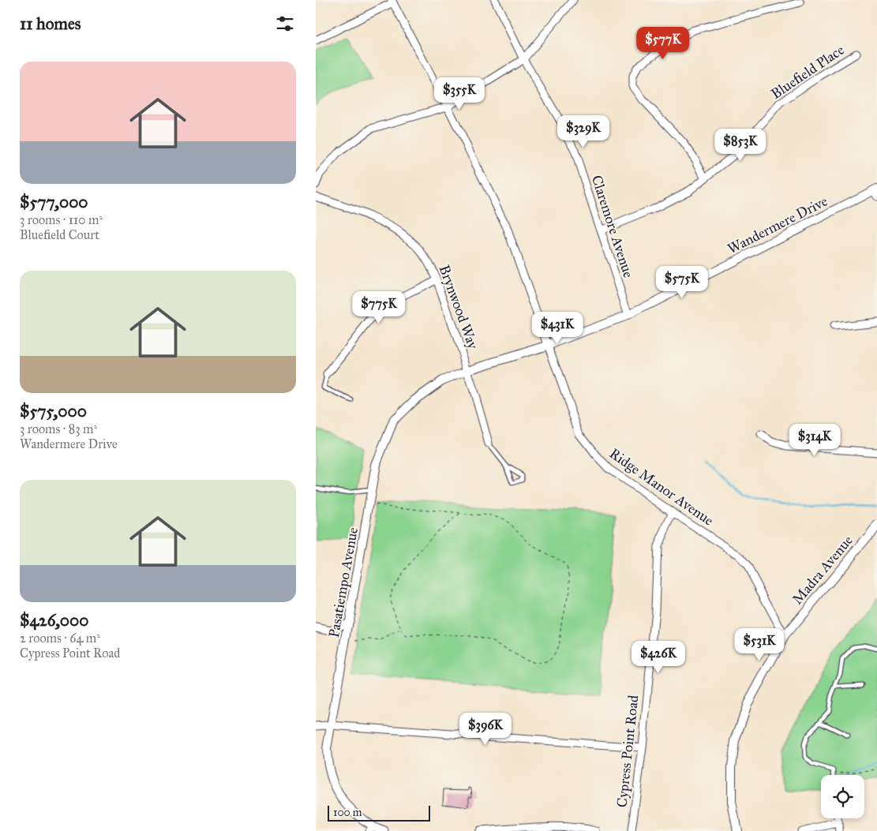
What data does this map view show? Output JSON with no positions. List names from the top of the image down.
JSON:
{
  "streets": {
    "street": [
      "Bluefield Place",
      "Wandermere Drive",
      "Claremore Avenue",
      "Brynwood Way",
      "Ridge Manor Avenue",
      "Madra Avenue",
      "Pasatiempo Avenue",
      "Cypress Point Road"
    ]
  },
  "crossings": [
    ["Bluefield Place", "Claremore Avenue"],
    ["Wandermere Drive", "Claremore Avenue"],
    ["Wandermere Drive", "Brynwood Way"],
    ["Wandermere Drive", "Ridge Manor Avenue"],
    ["Wandermere Drive", "Pasatiempo Avenue"],
    ["Brynwood Way", "Pasatiempo Avenue"],
    ["Ridge Manor Avenue", "Madra Avenue"],
    ["Ridge Manor Avenue", "Cypress Point Road"]
  ],
  "scale_bar": "100 m",
  "page": {
    "heading": "11 homes",
    "price": [
      "$577K",
      "$355K",
      "$329K",
      "$853K",
      "$575K",
      "$775K",
      "$431K",
      "$314K",
      "$531K",
      "$426K",
      "$396K"
    ],
    "list": [
      {
        "name": "$577,000",
        "note": "3 rooms · 110 m² · Bluefield Court"
      },
      {
        "name": "$575,000",
        "note": "3 rooms · 83 m² · Wandermere Drive"
      },
      {
        "name": "$426,000",
        "note": "2 rooms · 64 m² · Cypress Point Road"
      }
    ],
    "scale": "100 m"
  }
}
